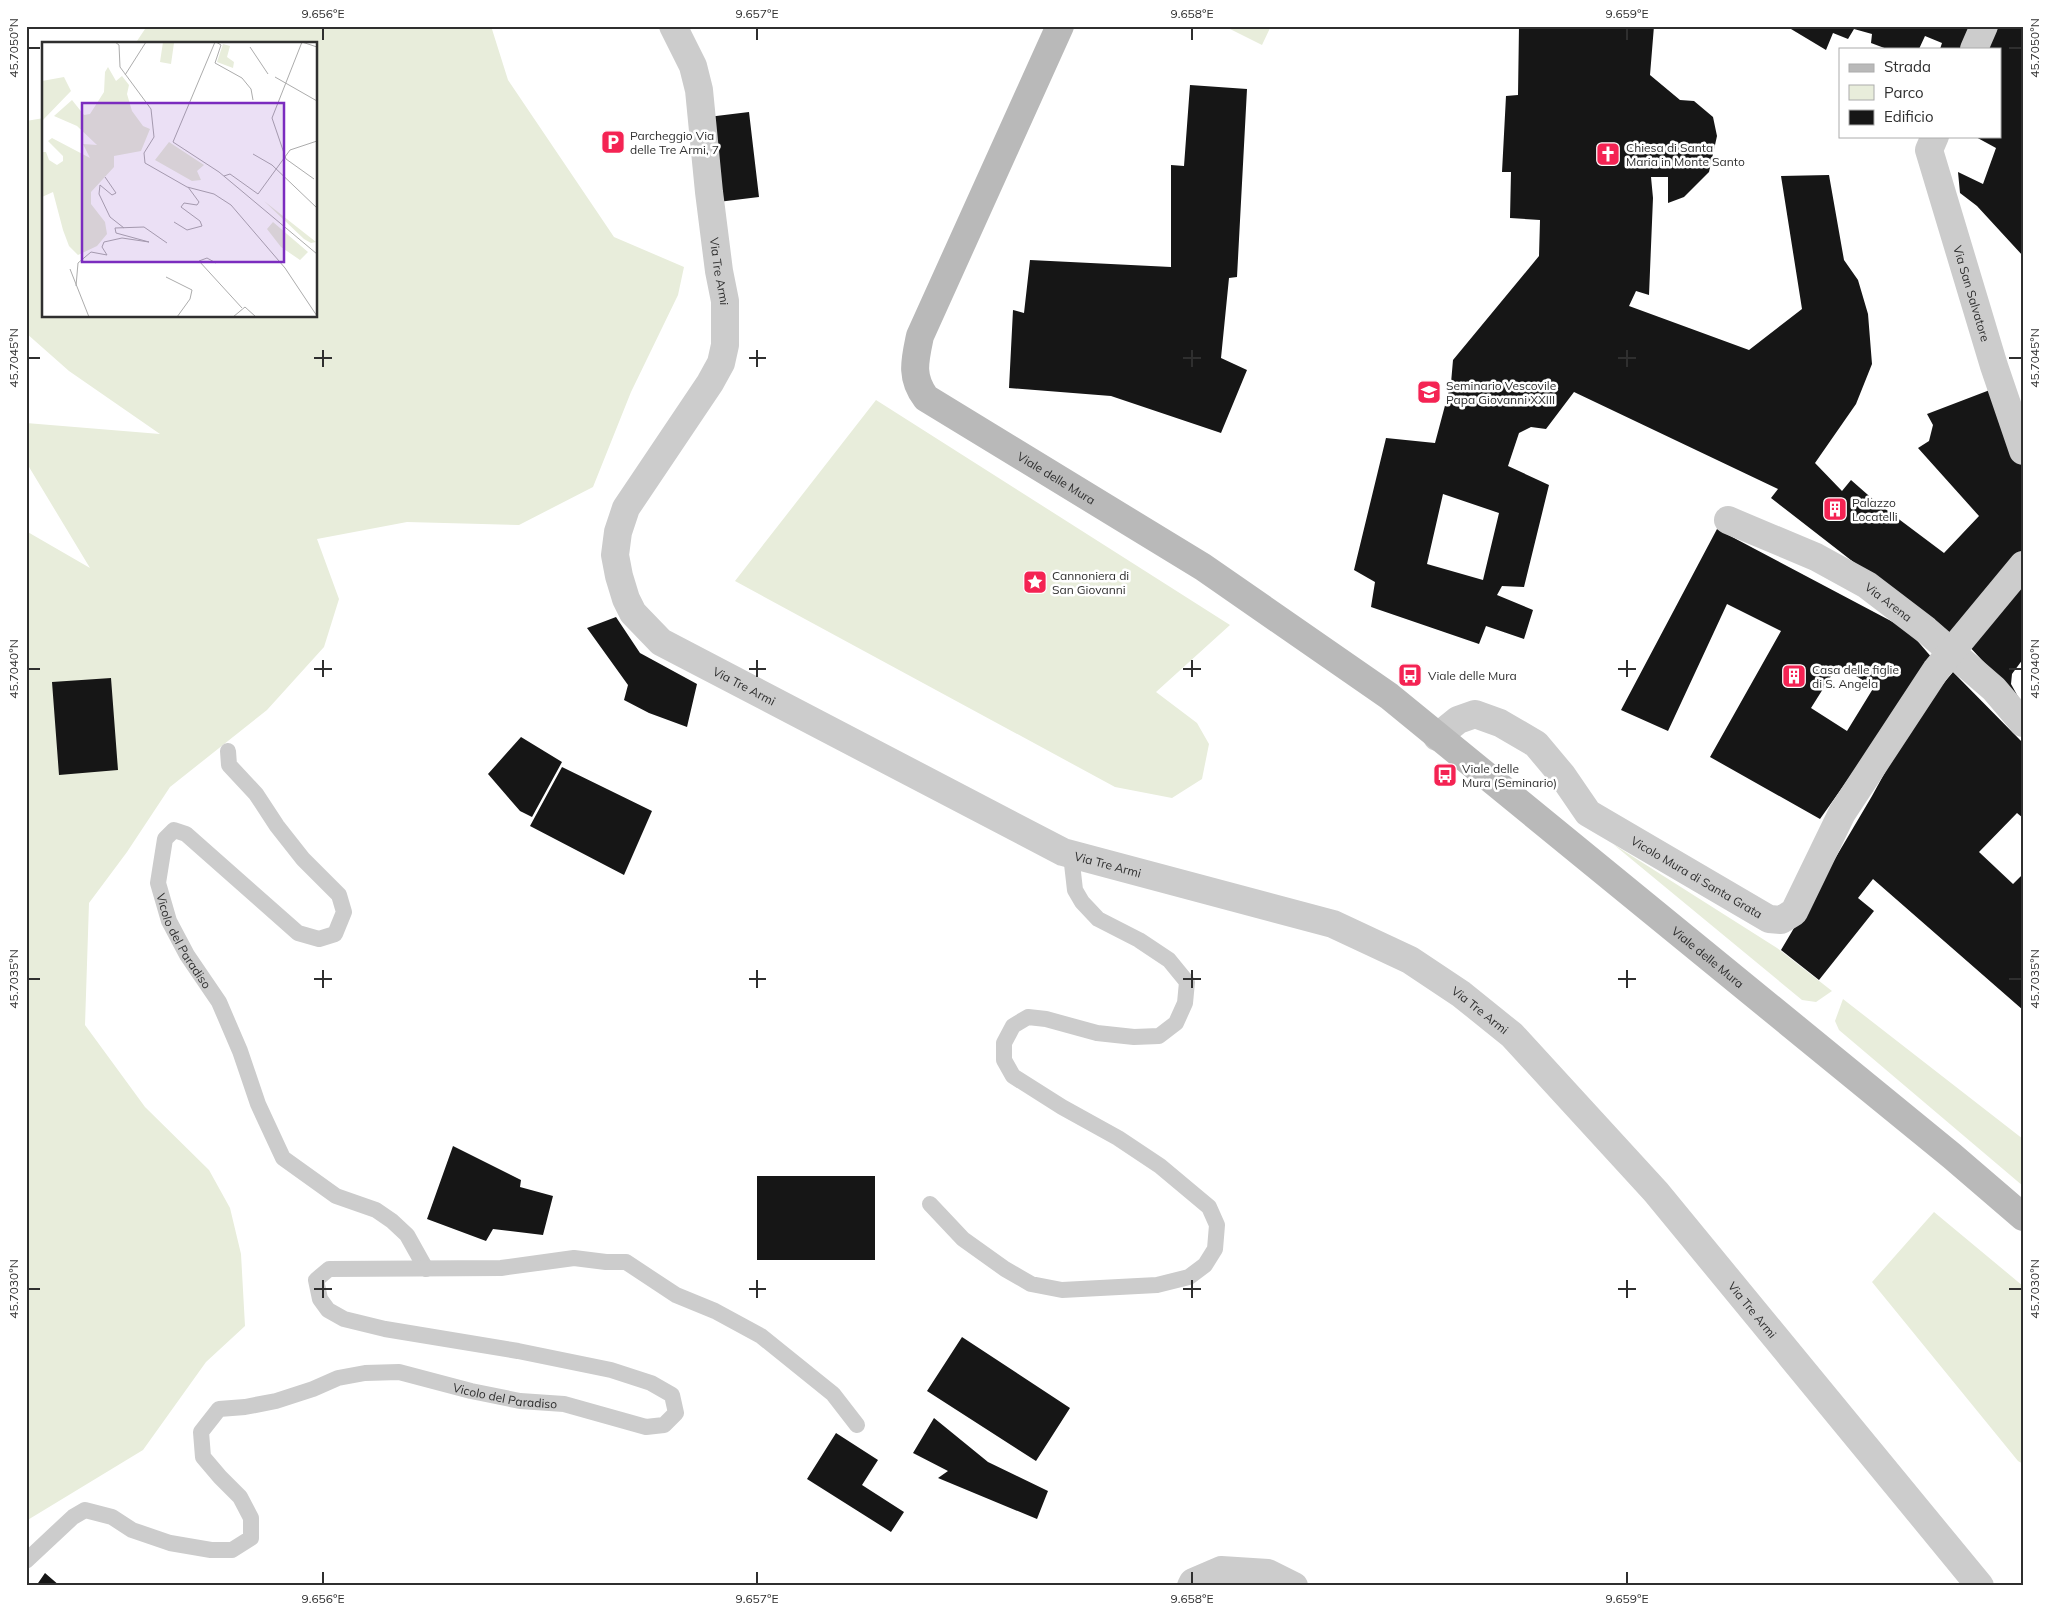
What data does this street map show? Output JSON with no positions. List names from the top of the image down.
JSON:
{
  "streets": {
    "street": [
      "Via Tre Armi",
      "Via San Salvatore",
      "Viale delle Mura",
      "Via Arena",
      "Vicolo Mura di Santa Grata"
    ],
    "lane": ["Vicolo del Paradiso"]
  },
  "crossings": [
    ["Viale delle Mura", "Vicolo Mura di Santa Grata"],
    ["Via Arena", "Vicolo Mura di Santa Grata"]
  ],
  "places": {
    "parking": ["Parcheggio Via delle Tre Armi, 7"],
    "church": ["Chiesa di Santa Maria in Monte Santo"],
    "school or university": ["Seminario Vescovile Papa Giovanni XXIII"],
    "building": ["Palazzo Locatelli", "Casa delle figlie di S. Angela"],
    "place": ["Cannoniera di San Giovanni"],
    "bus stop": ["Viale delle Mura", "Viale delle Mura (Seminario)"]
  },
  "legend": ["Strada", "Parco", "Edificio"],
  "coordinates": [
    "9.656°E",
    "9.657°E",
    "9.658°E",
    "9.659°E",
    "45.7050°N",
    "45.7045°N",
    "45.7040°N",
    "45.7035°N",
    "45.7030°N"
  ]
}
